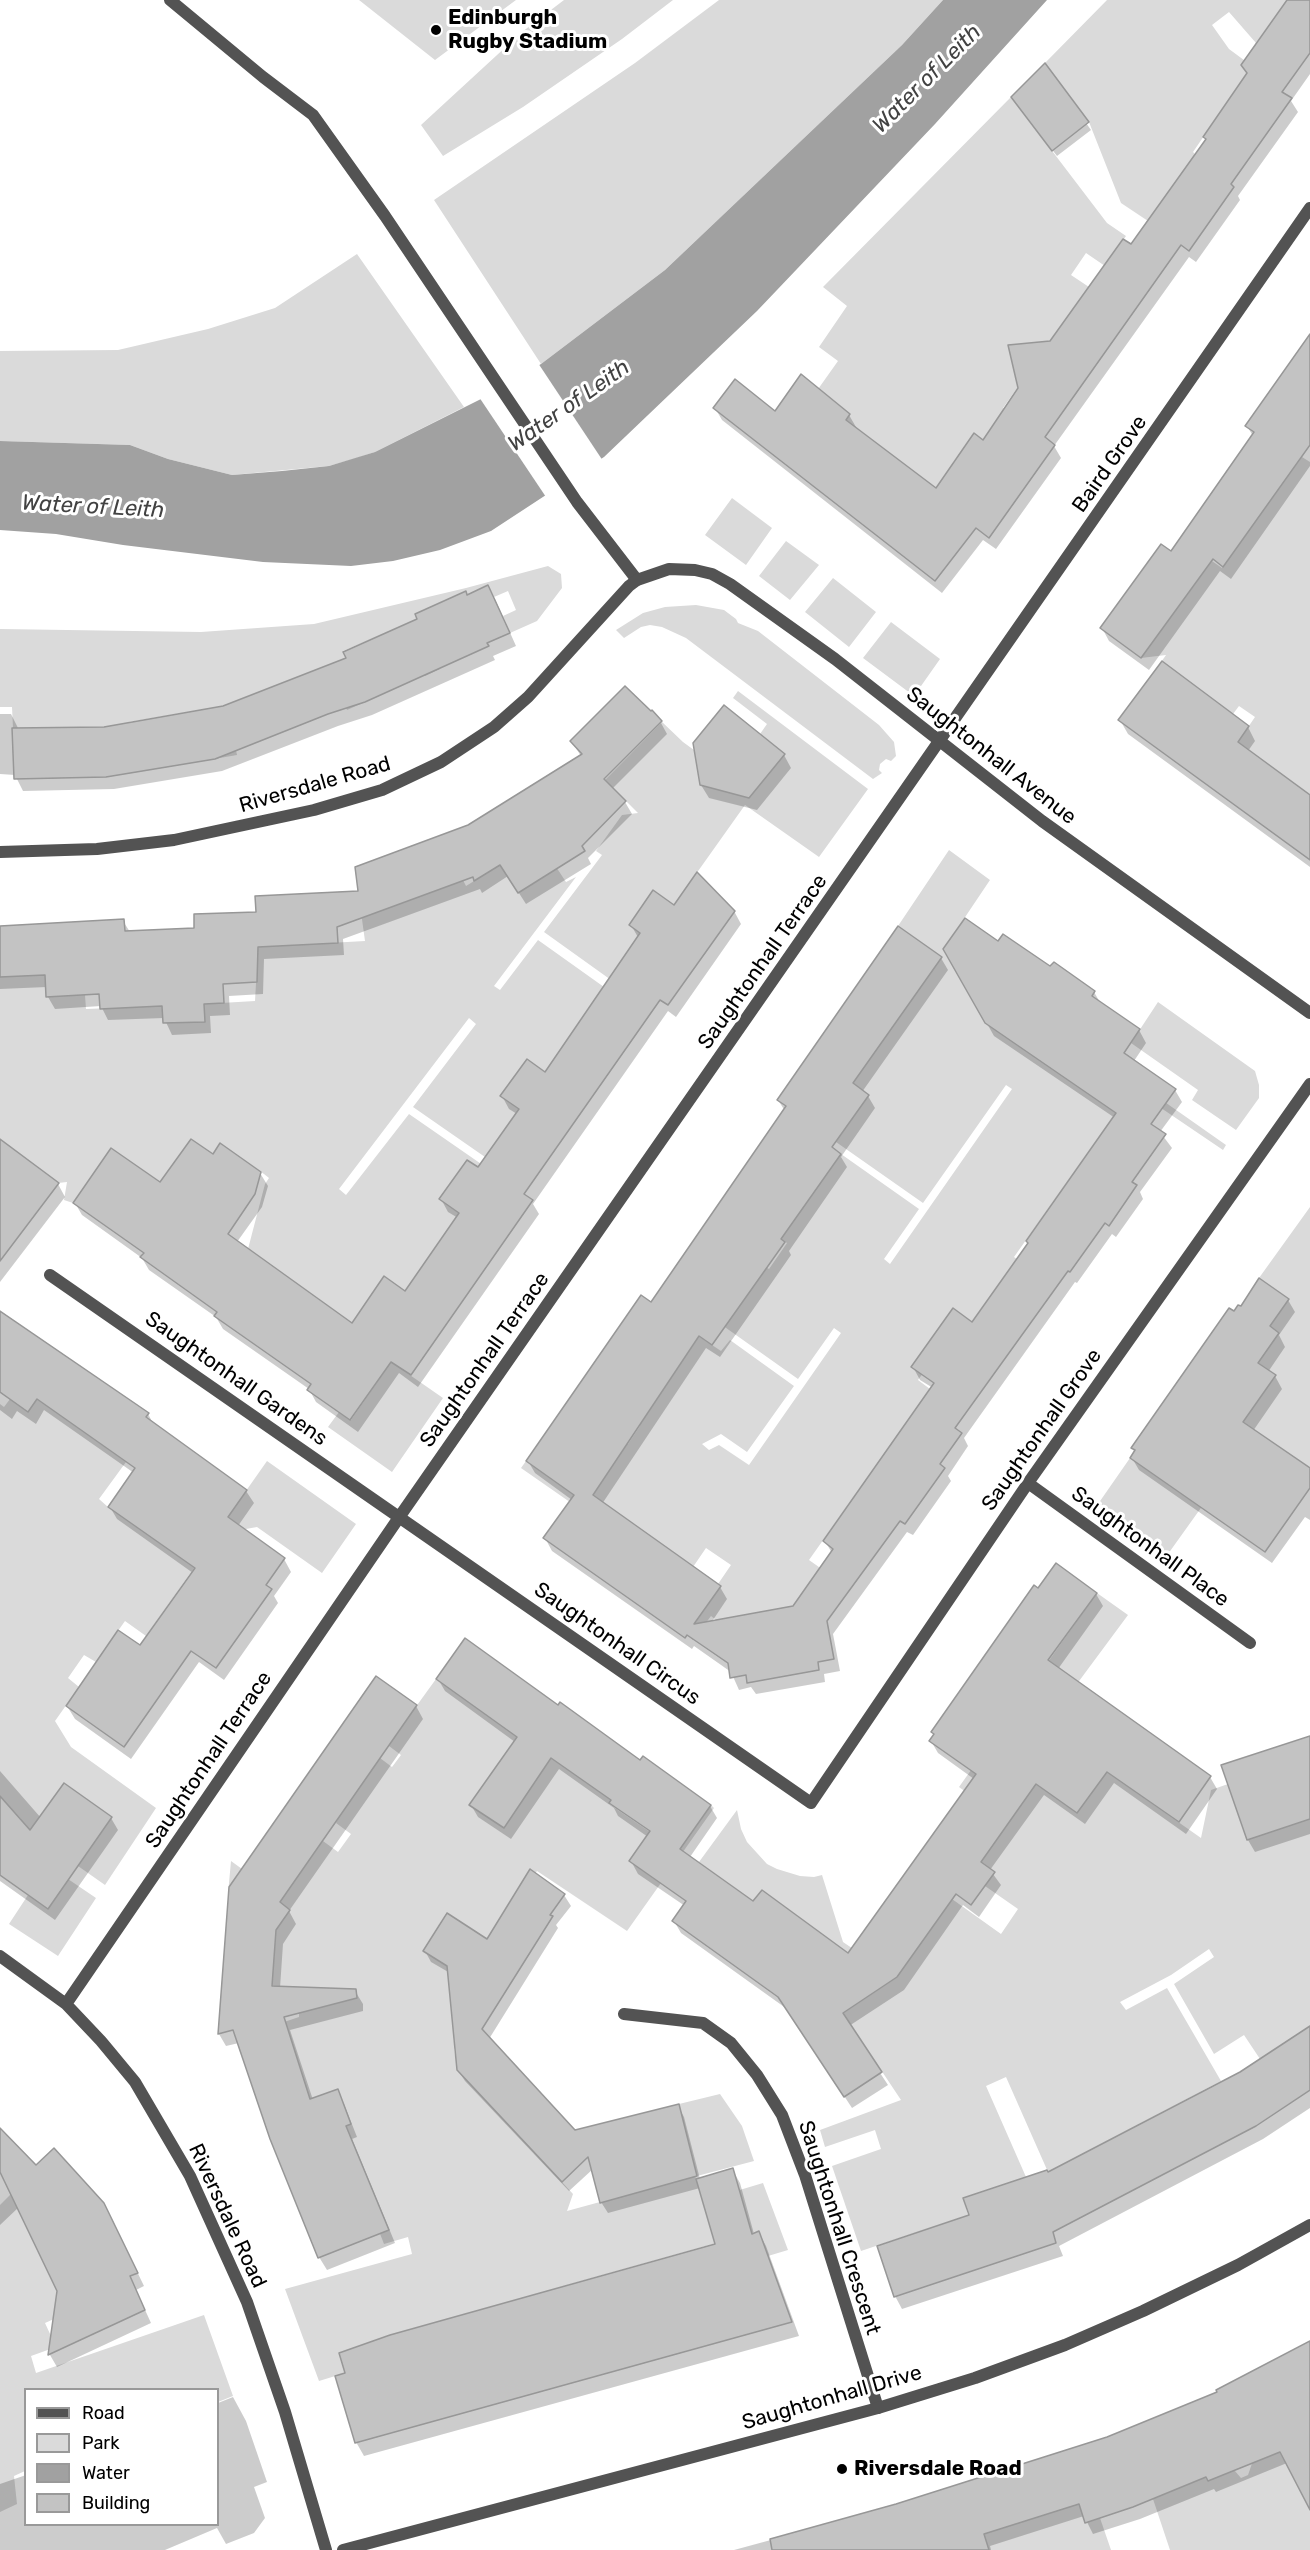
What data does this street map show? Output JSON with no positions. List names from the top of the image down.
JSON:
{
  "streets": {
    "street": [
      "Baird Grove",
      "Saughtonhall Avenue",
      "Riversdale Road",
      "Saughtonhall Terrace",
      "Saughtonhall Gardens",
      "Saughtonhall Grove",
      "Saughtonhall Place",
      "Saughtonhall Circus",
      "Saughtonhall Crescent",
      "Saughtonhall Drive"
    ]
  },
  "crossings": [
    ["Baird Grove", "Saughtonhall Avenue"],
    ["Baird Grove", "Saughtonhall Terrace"],
    ["Saughtonhall Avenue", "Riversdale Road"],
    ["Saughtonhall Avenue", "Saughtonhall Terrace"],
    ["Riversdale Road", "Saughtonhall Terrace"],
    ["Saughtonhall Terrace", "Saughtonhall Gardens"],
    ["Saughtonhall Terrace", "Saughtonhall Circus"],
    ["Saughtonhall Gardens", "Saughtonhall Circus"],
    ["Saughtonhall Grove", "Saughtonhall Place"],
    ["Saughtonhall Grove", "Saughtonhall Circus"],
    ["Saughtonhall Crescent", "Saughtonhall Drive"]
  ],
  "water": ["Water of Leith"],
  "places": ["Edinburgh Rugby Stadium", "Riversdale Road"],
  "legend": [
    "Road",
    "Park",
    "Water",
    "Building"
  ]
}
